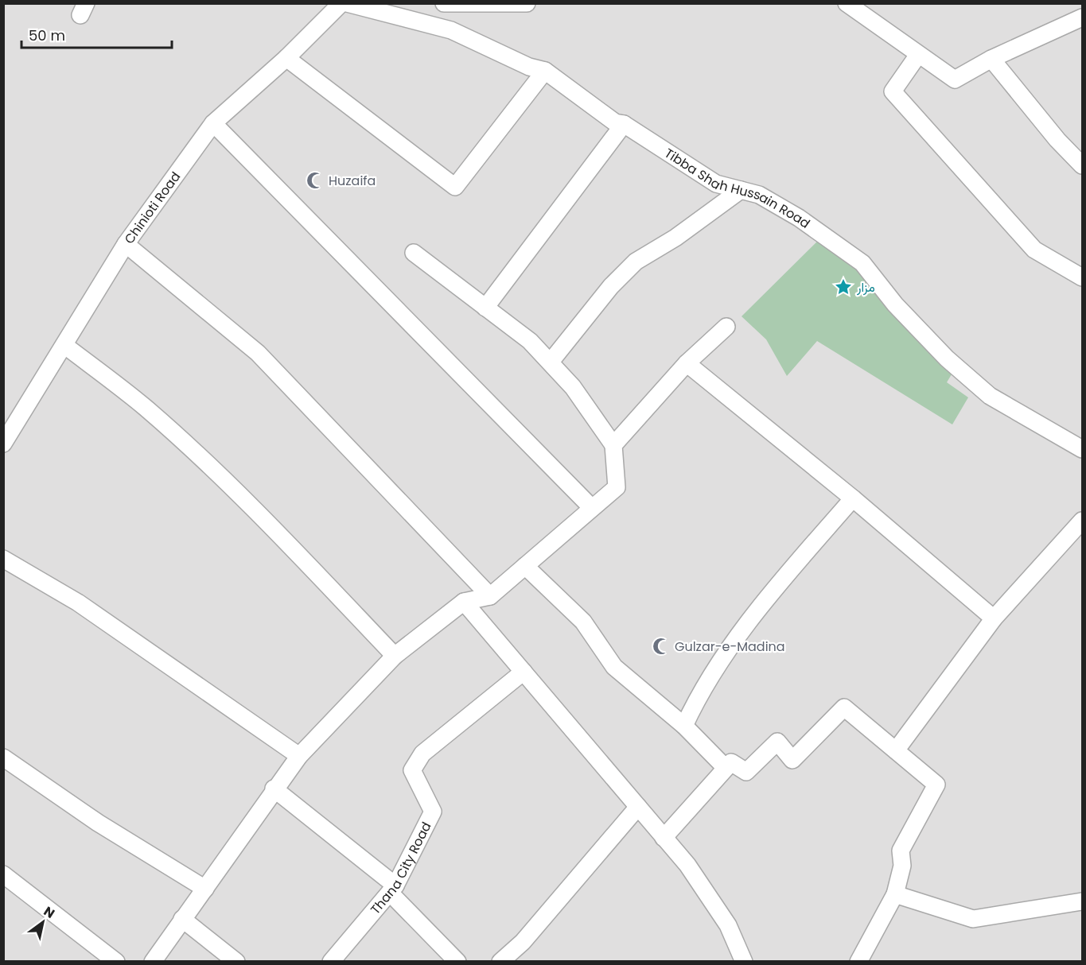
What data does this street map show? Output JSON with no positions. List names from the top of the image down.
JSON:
{
  "streets": {
    "street": ["Tibba Shah Hussain Road", "Chinioti Road", "Thana City Road"]
  },
  "places": {
    "mosque": ["Huzaifa", "Gulzar-e-Madina"],
    "place": ["مزار"]
  },
  "scale_bar": "50 m",
  "north": "top right"
}
